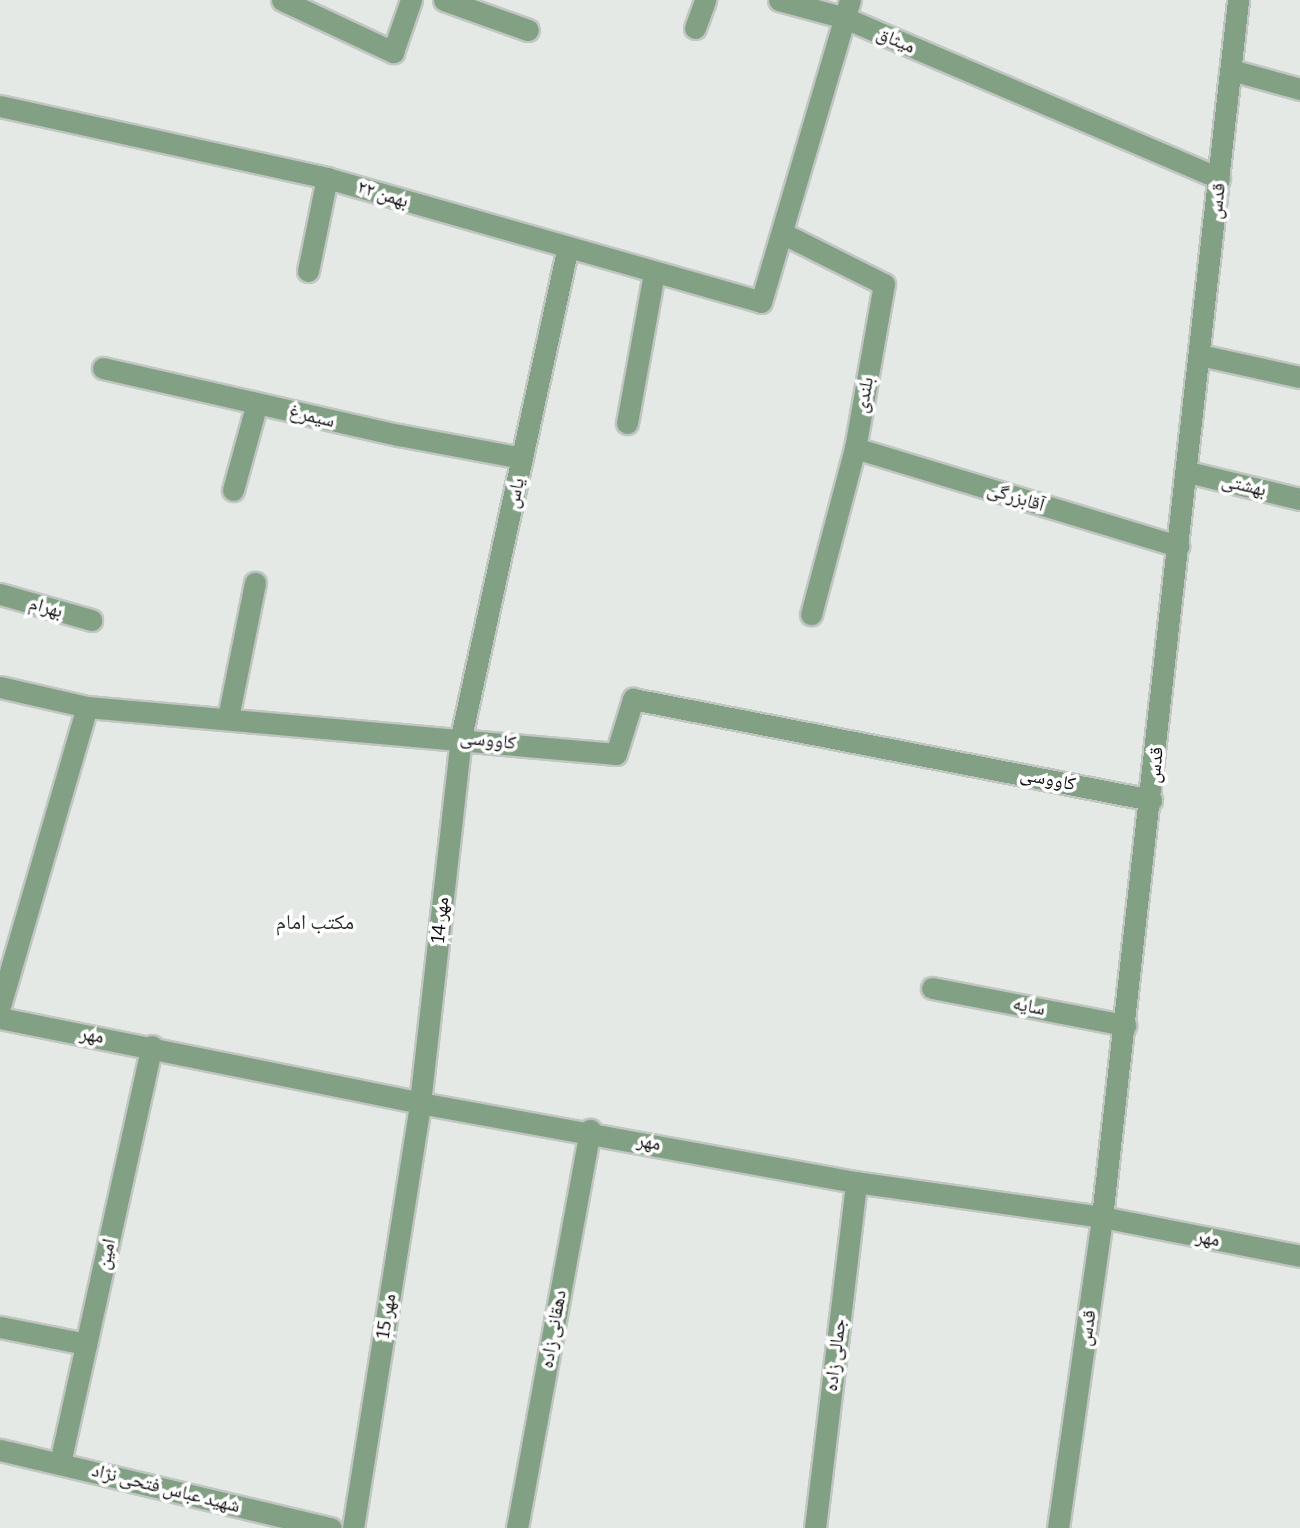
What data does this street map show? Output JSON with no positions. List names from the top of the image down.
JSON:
{
  "streets": {
    "street": [
      "میثاق",
      "۲۲ بهمن",
      "قدس",
      "بلندی",
      "سیمرغ",
      "بهشتی",
      "یاس",
      "آقابزرگی",
      "بهرام",
      "کاووسی",
      "مهر 14",
      "سایه",
      "مهر",
      "امین",
      "مهر 15",
      "دهقانی زاده",
      "جمالی زاده",
      "شهید عباس فتحی نژاد"
    ]
  },
  "crossings": [
    ["میثاق", "قدس"],
    ["۲۲ بهمن", "بلندی"],
    ["۲۲ بهمن", "یاس"],
    ["قدس", "بهشتی"],
    ["قدس", "آقابزرگی"],
    ["قدس", "کاووسی"],
    ["قدس", "سایه"],
    ["قدس", "مهر"],
    ["بلندی", "آقابزرگی"],
    ["سیمرغ", "یاس"],
    ["یاس", "کاووسی"],
    ["یاس", "مهر 14"],
    ["کاووسی", "مهر 14"],
    ["مهر 14", "مهر"],
    ["مهر 14", "مهر 15"],
    ["مهر", "امین"],
    ["مهر", "مهر 15"],
    ["مهر", "دهقانی زاده"],
    ["مهر", "جمالی زاده"],
    ["امین", "شهید عباس فتحی نژاد"]
  ],
  "districts": ["مکتب امام"]
}
